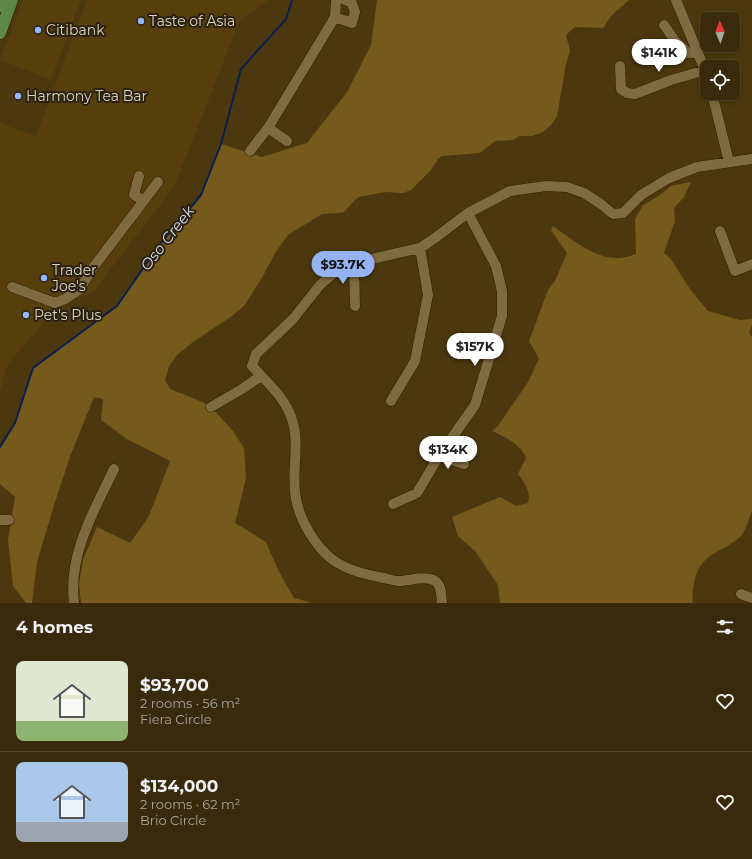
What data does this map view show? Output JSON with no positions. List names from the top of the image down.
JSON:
{
  "water": ["Oso Creek"],
  "places": [
    "Taste of Asia",
    "Citibank",
    "Harmony Tea Bar",
    "Trader Joe's",
    "Pet's Plus"
  ],
  "north": "top",
  "page": {
    "price": [
      "$141K",
      "$93.7K",
      "$157K",
      "$134K"
    ],
    "heading": "4 homes",
    "list": [
      {
        "name": "$93,700",
        "note": "2 rooms · 56 m² · Fiera Circle"
      },
      {
        "name": "$134,000",
        "note": "2 rooms · 62 m² · Brio Circle"
      }
    ]
  }
}
